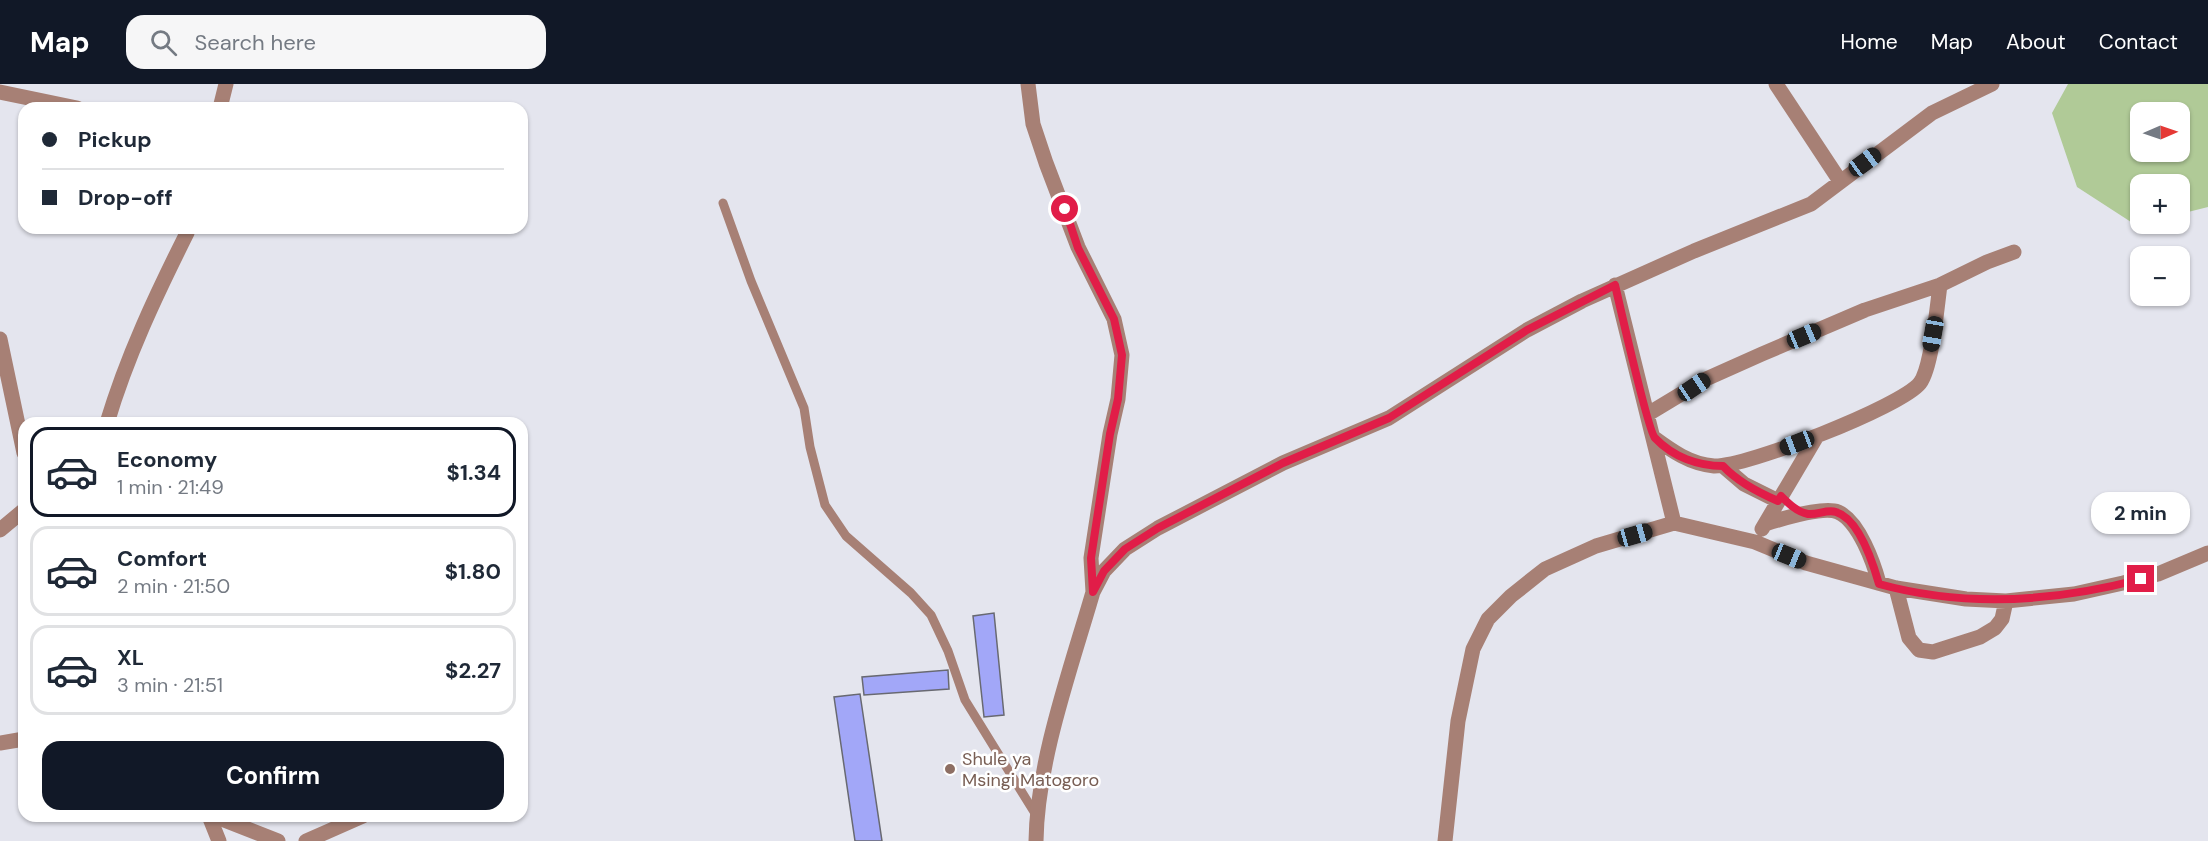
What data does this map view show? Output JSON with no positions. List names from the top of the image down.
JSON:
{
  "places": ["Shule ya Msingi Matogoro"],
  "north": "right",
  "page": {
    "header": "Map",
    "search": "Search here",
    "nav": [
      "Home",
      "Map",
      "About",
      "Contact"
    ],
    "map_buttons": ["+", "−"],
    "banner": ["Pickup", "Drop-off"],
    "list": [
      {
        "name": "Economy",
        "note": "1 min · 21:49",
        "value": "$1.34"
      },
      {
        "name": "Comfort",
        "note": "2 min · 21:50",
        "value": "$1.80"
      },
      {
        "name": "XL",
        "note": "3 min · 21:51",
        "value": "$2.27"
      }
    ],
    "bubble": "2 min",
    "buttons": "Confirm"
  }
}
